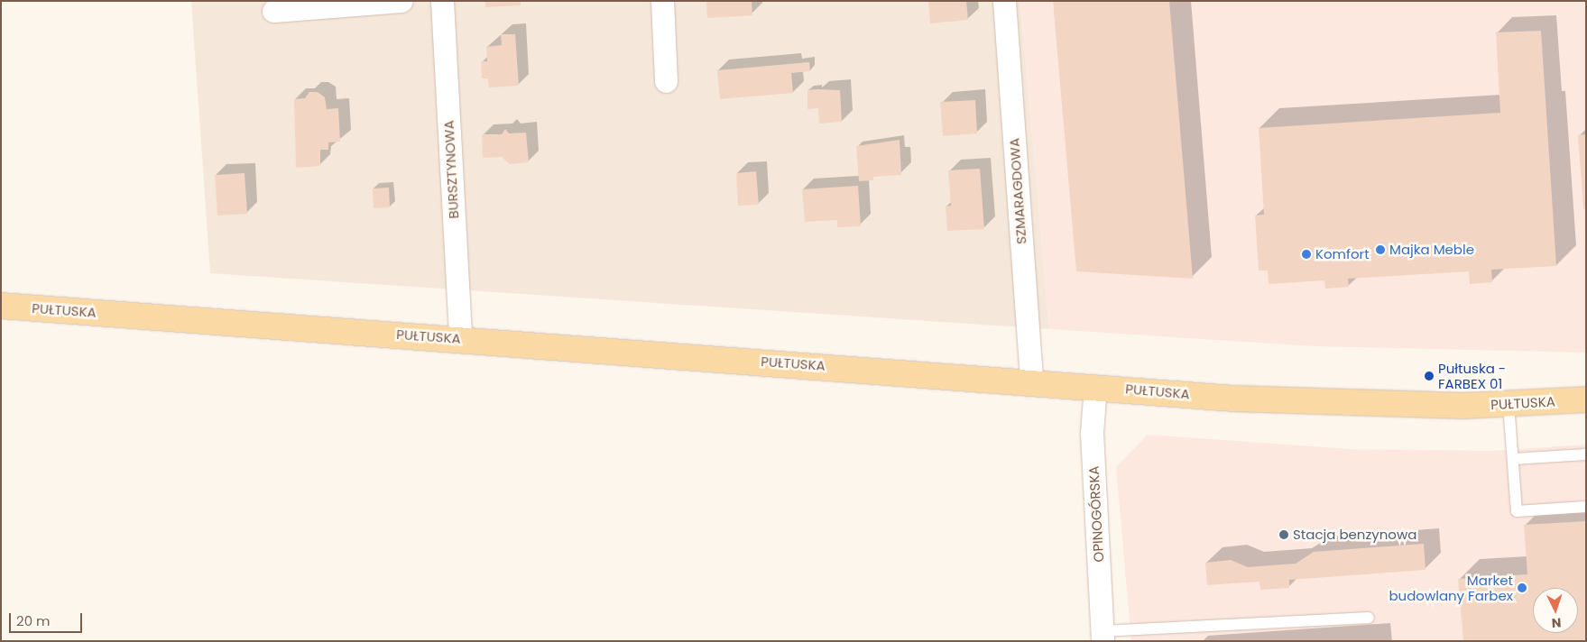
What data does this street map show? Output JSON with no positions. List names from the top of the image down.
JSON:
{
  "streets": {
    "main road": ["PUŁTUSKA"],
    "street": ["BURSZTYNOWA", "SZMARAGDOWA", "OPINOGÓRSKA"]
  },
  "crossings": [
    ["BURSZTYNOWA", "PUŁTUSKA"],
    ["SZMARAGDOWA", "PUŁTUSKA"],
    ["PUŁTUSKA", "OPINOGÓRSKA"]
  ],
  "places": [
    "Majka Meble",
    "Komfort",
    "Pułtuska - FARBEX 01",
    "Stacja benzynowa",
    "Market budowlany Farbex"
  ],
  "scale_bar": "20 m",
  "north": "bottom"
}
